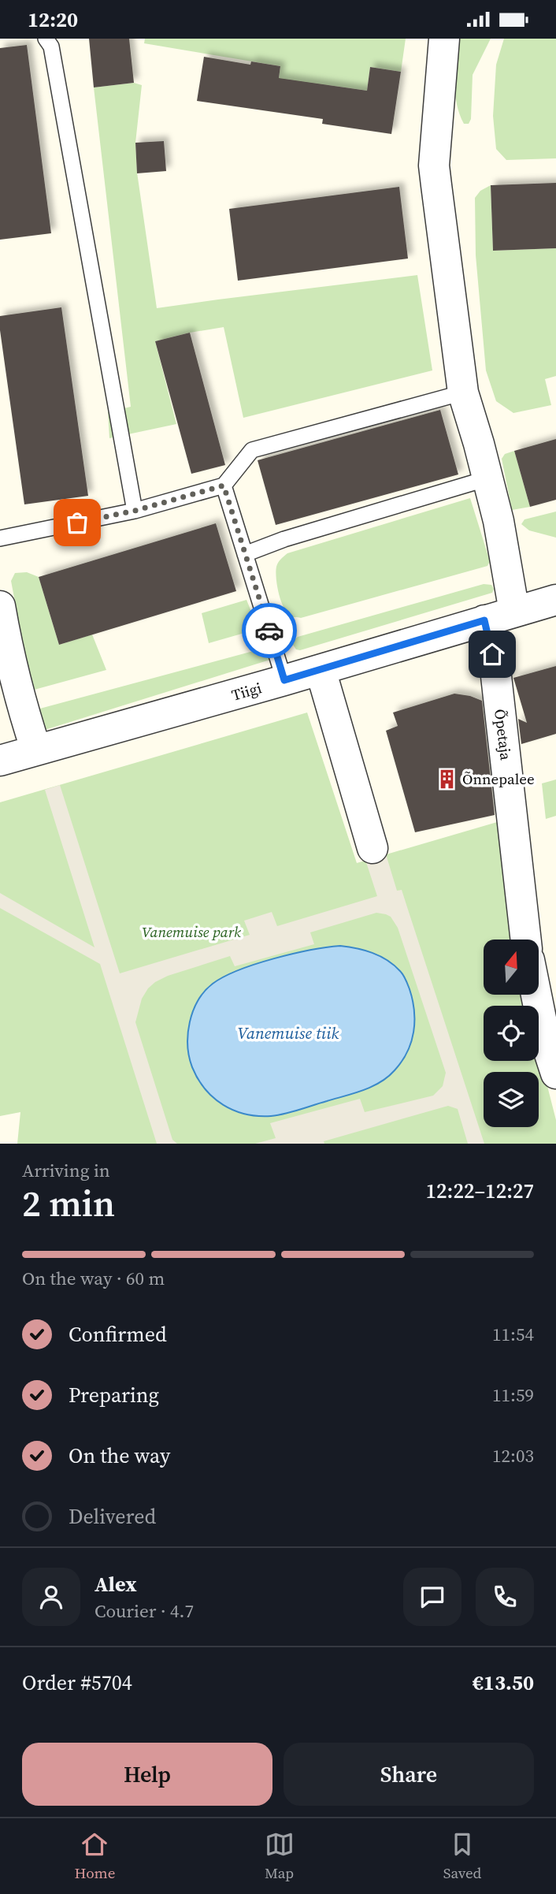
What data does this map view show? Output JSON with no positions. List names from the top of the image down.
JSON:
{
  "streets": {
    "street": ["Tiigi", "Õpetaja"]
  },
  "crossings": [
    ["Tiigi", "Õpetaja"]
  ],
  "water": ["Vanemuise tiik"],
  "parks": ["Vanemuise park"],
  "places": {
    "building": ["Õnnepalee"]
  },
  "north": "top",
  "page": {
    "status": "12:20",
    "heading": ["2 min", "Arriving in", "12:22–12:27"],
    "panel": [
      "Alex",
      "Courier · 4.7",
      "Order #5704",
      "€13.50"
    ],
    "bar": "On the way · 60 m",
    "list": [
      ["Confirmed", "11:54"],
      ["Preparing", "11:59"],
      ["On the way", "12:03"],
      "Delivered"
    ],
    "buttons": ["Help", "Share"],
    "tabs": ["Home", "Map", "Saved"]
  }
}
